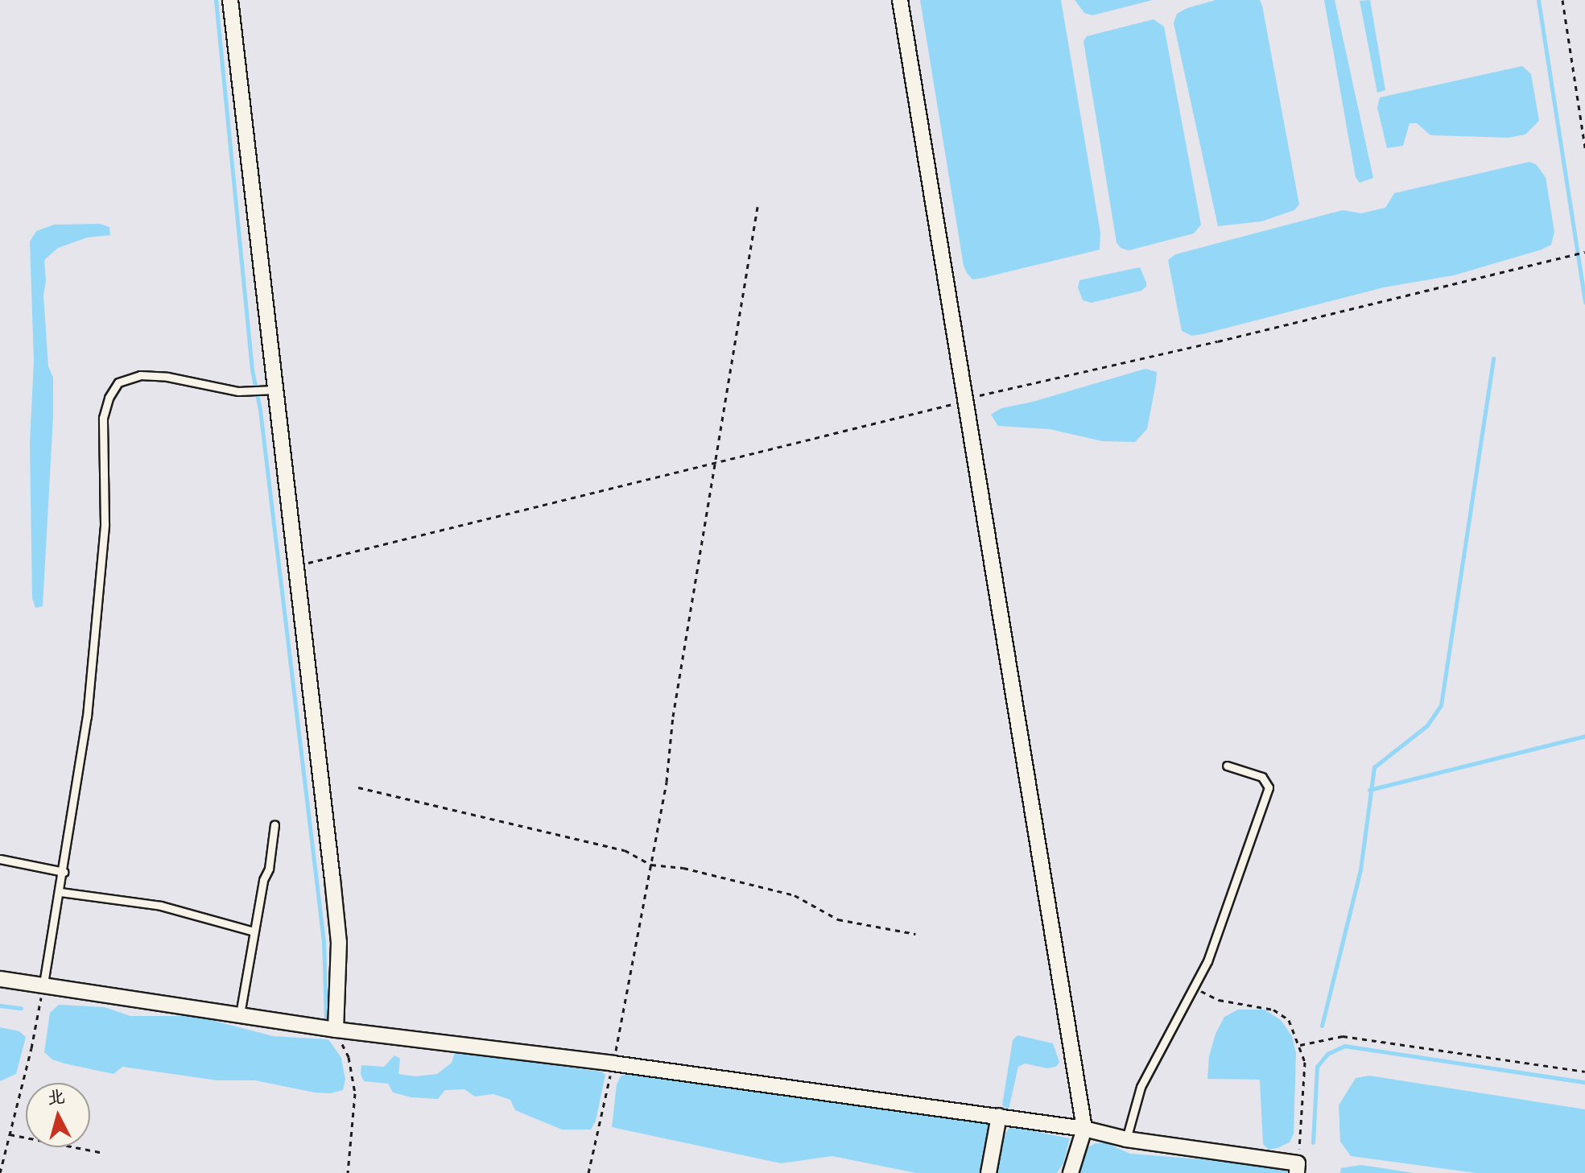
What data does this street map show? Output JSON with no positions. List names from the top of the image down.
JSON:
{
  "north": "top"
}
